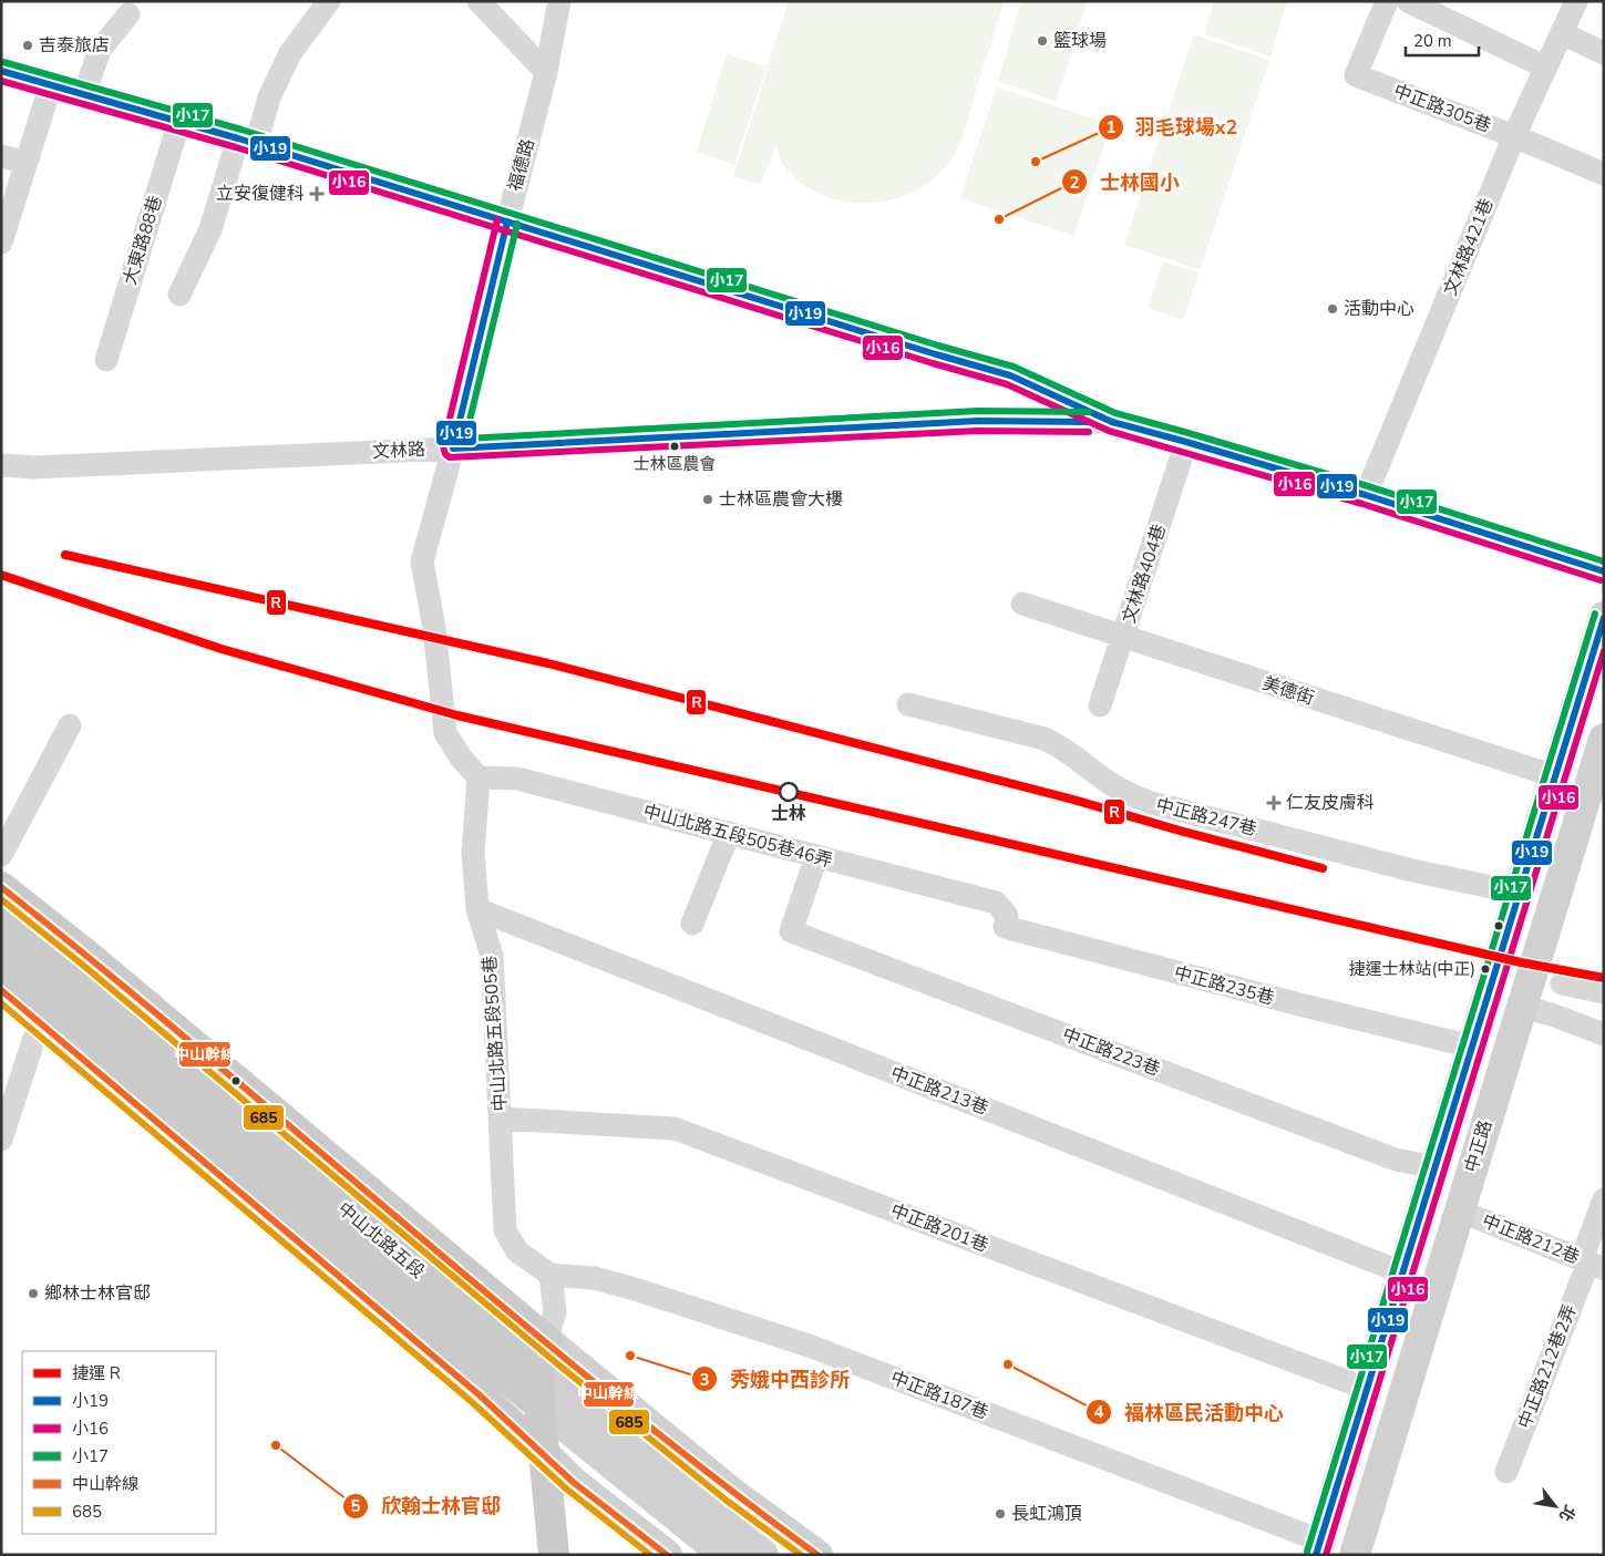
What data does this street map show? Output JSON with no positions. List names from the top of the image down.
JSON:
{
  "streets": {
    "main road": ["中正路", "中山北路五段"],
    "street": [
      "中正路305巷",
      "福德路",
      "大東路88巷",
      "文林路421巷",
      "文林路",
      "文林路404巷",
      "美德街",
      "中正路247巷",
      "中山北路五段505巷46弄",
      "中正路235巷",
      "中山北路五段505巷",
      "中正路223巷",
      "中正路213巷",
      "中正路201巷",
      "中正路212巷",
      "中正路212巷2弄",
      "中正路187巷"
    ]
  },
  "crossings": [
    ["中正路305巷", "文林路421巷"],
    ["福德路", "文林路"],
    ["福德路", "中山北路五段505巷46弄"],
    ["福德路", "中山北路五段505巷"],
    ["文林路421巷", "文林路"],
    ["文林路", "文林路404巷"],
    ["文林路404巷", "美德街"],
    ["美德街", "中正路"],
    ["中正路247巷", "中正路"],
    ["中山北路五段505巷46弄", "中正路235巷"],
    ["中山北路五段505巷46弄", "中山北路五段505巷"],
    ["中山北路五段505巷46弄", "中正路223巷"],
    ["中正路235巷", "中正路"],
    ["中山北路五段505巷", "中正路213巷"],
    ["中山北路五段505巷", "中正路201巷"],
    ["中山北路五段505巷", "中正路187巷"],
    ["中正路223巷", "中正路"],
    ["中正路213巷", "中正路"],
    ["中正路", "中正路201巷"],
    ["中正路", "中正路212巷"],
    ["中正路", "中正路187巷"],
    ["中正路212巷", "中正路212巷2弄"]
  ],
  "places": {
    "other": [
      "籃球場",
      "吉泰旅店",
      "羽毛球場x2",
      "士林國小",
      "活動中心",
      "士林區農會",
      "士林區農會大樓",
      "士林",
      "捷運士林站(中正)",
      "鄉林士林官邸",
      "秀娥中西診所",
      "福林區民活動中心",
      "欣翰士林官邸",
      "長虹鴻頂"
    ],
    "health": ["立安復健科", "仁友皮膚科"]
  },
  "lines": [
    "transit line 小17",
    "transit line 小19",
    "transit line 小16",
    "metro line R",
    "transit line 中山幹線",
    "transit line 685"
  ],
  "legend": [
    "捷運 R",
    "小19",
    "小16",
    "小17",
    "中山幹線",
    "685"
  ],
  "scale_bar": "20 m",
  "north": "bottom right"
}
